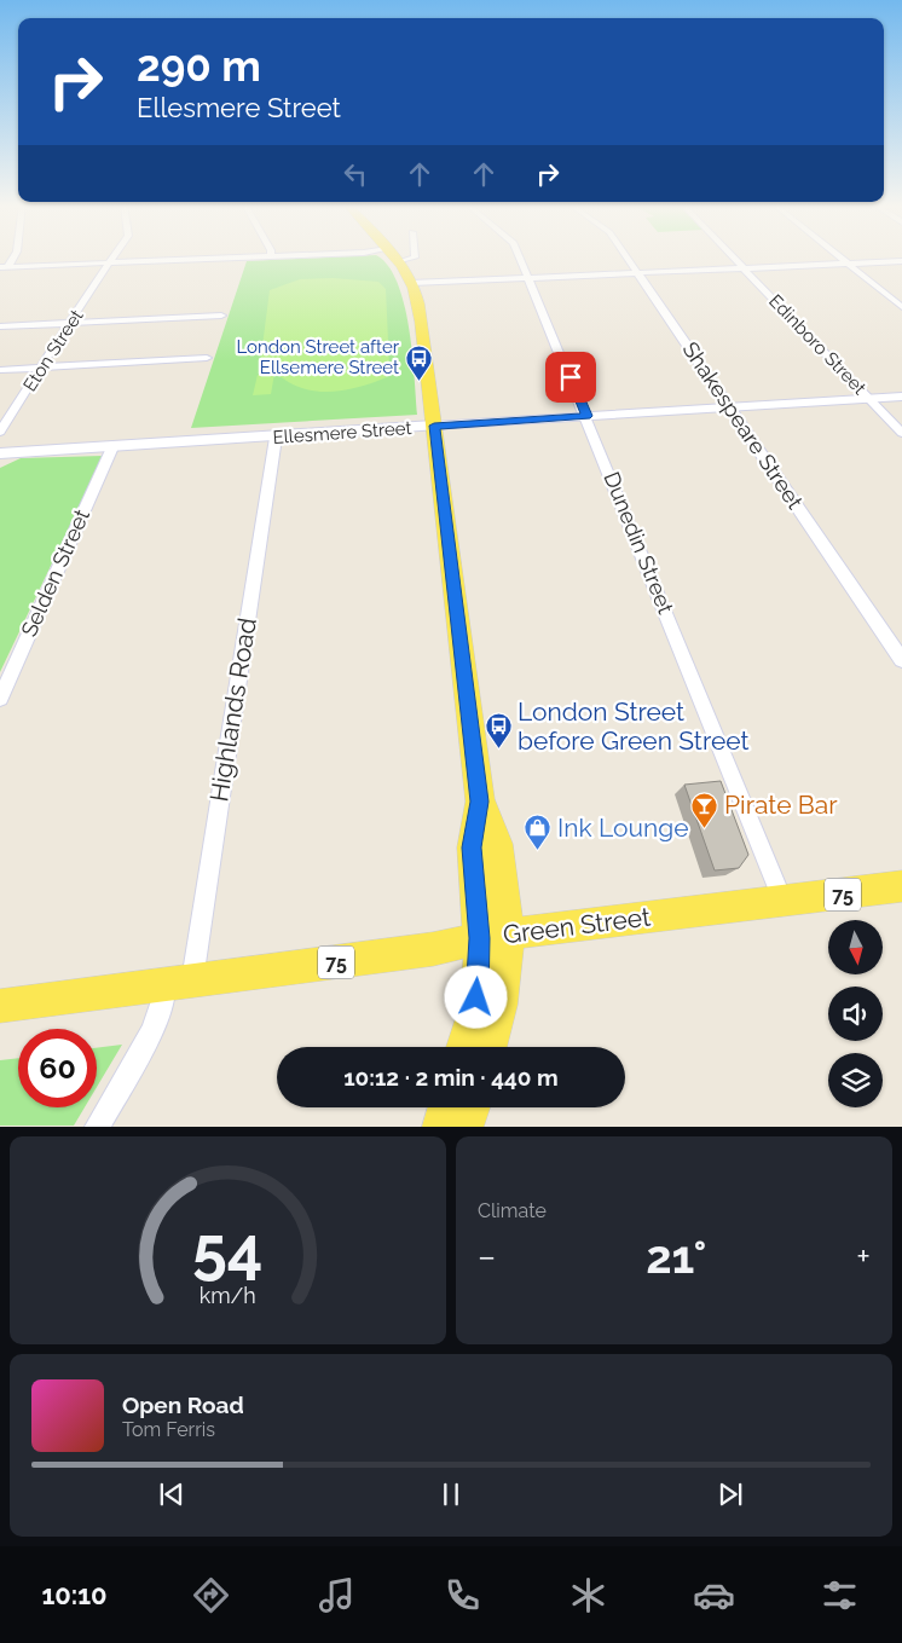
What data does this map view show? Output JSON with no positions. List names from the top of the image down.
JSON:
{
  "streets": {
    "main road": ["Ellesmere Street", "75", "Green Street"],
    "street": [
      "Edinboro Street",
      "Eton Street",
      "Shakespeare Street",
      "Dunedin Street",
      "Selden Street",
      "Highlands Road"
    ]
  },
  "crossings": [
    ["Edinboro Street", "Ellesmere Street"],
    ["Shakespeare Street", "Ellesmere Street"],
    ["Ellesmere Street", "Dunedin Street"],
    ["Ellesmere Street", "Selden Street"],
    ["Ellesmere Street", "Highlands Road"],
    ["Dunedin Street", "Green Street"],
    ["Highlands Road", "Green Street"]
  ],
  "places": {
    "bus stop": ["London Street after Ellsemere Street", "London Street before Green Street"],
    "bar": ["Pirate Bar"],
    "shop": ["Ink Lounge"]
  },
  "north": "bottom",
  "page": {
    "turn": ["290 m", "Ellesmere Street"],
    "limit": "60",
    "trip": "10:12 · 2 min · 440 m",
    "tile": "Climate",
    "heat": ["−", "21°", "+"],
    "song": ["Open Road", "Tom Ferris"],
    "tabs": "10:10",
    "gauge": ["54", "km/h"]
  }
}
